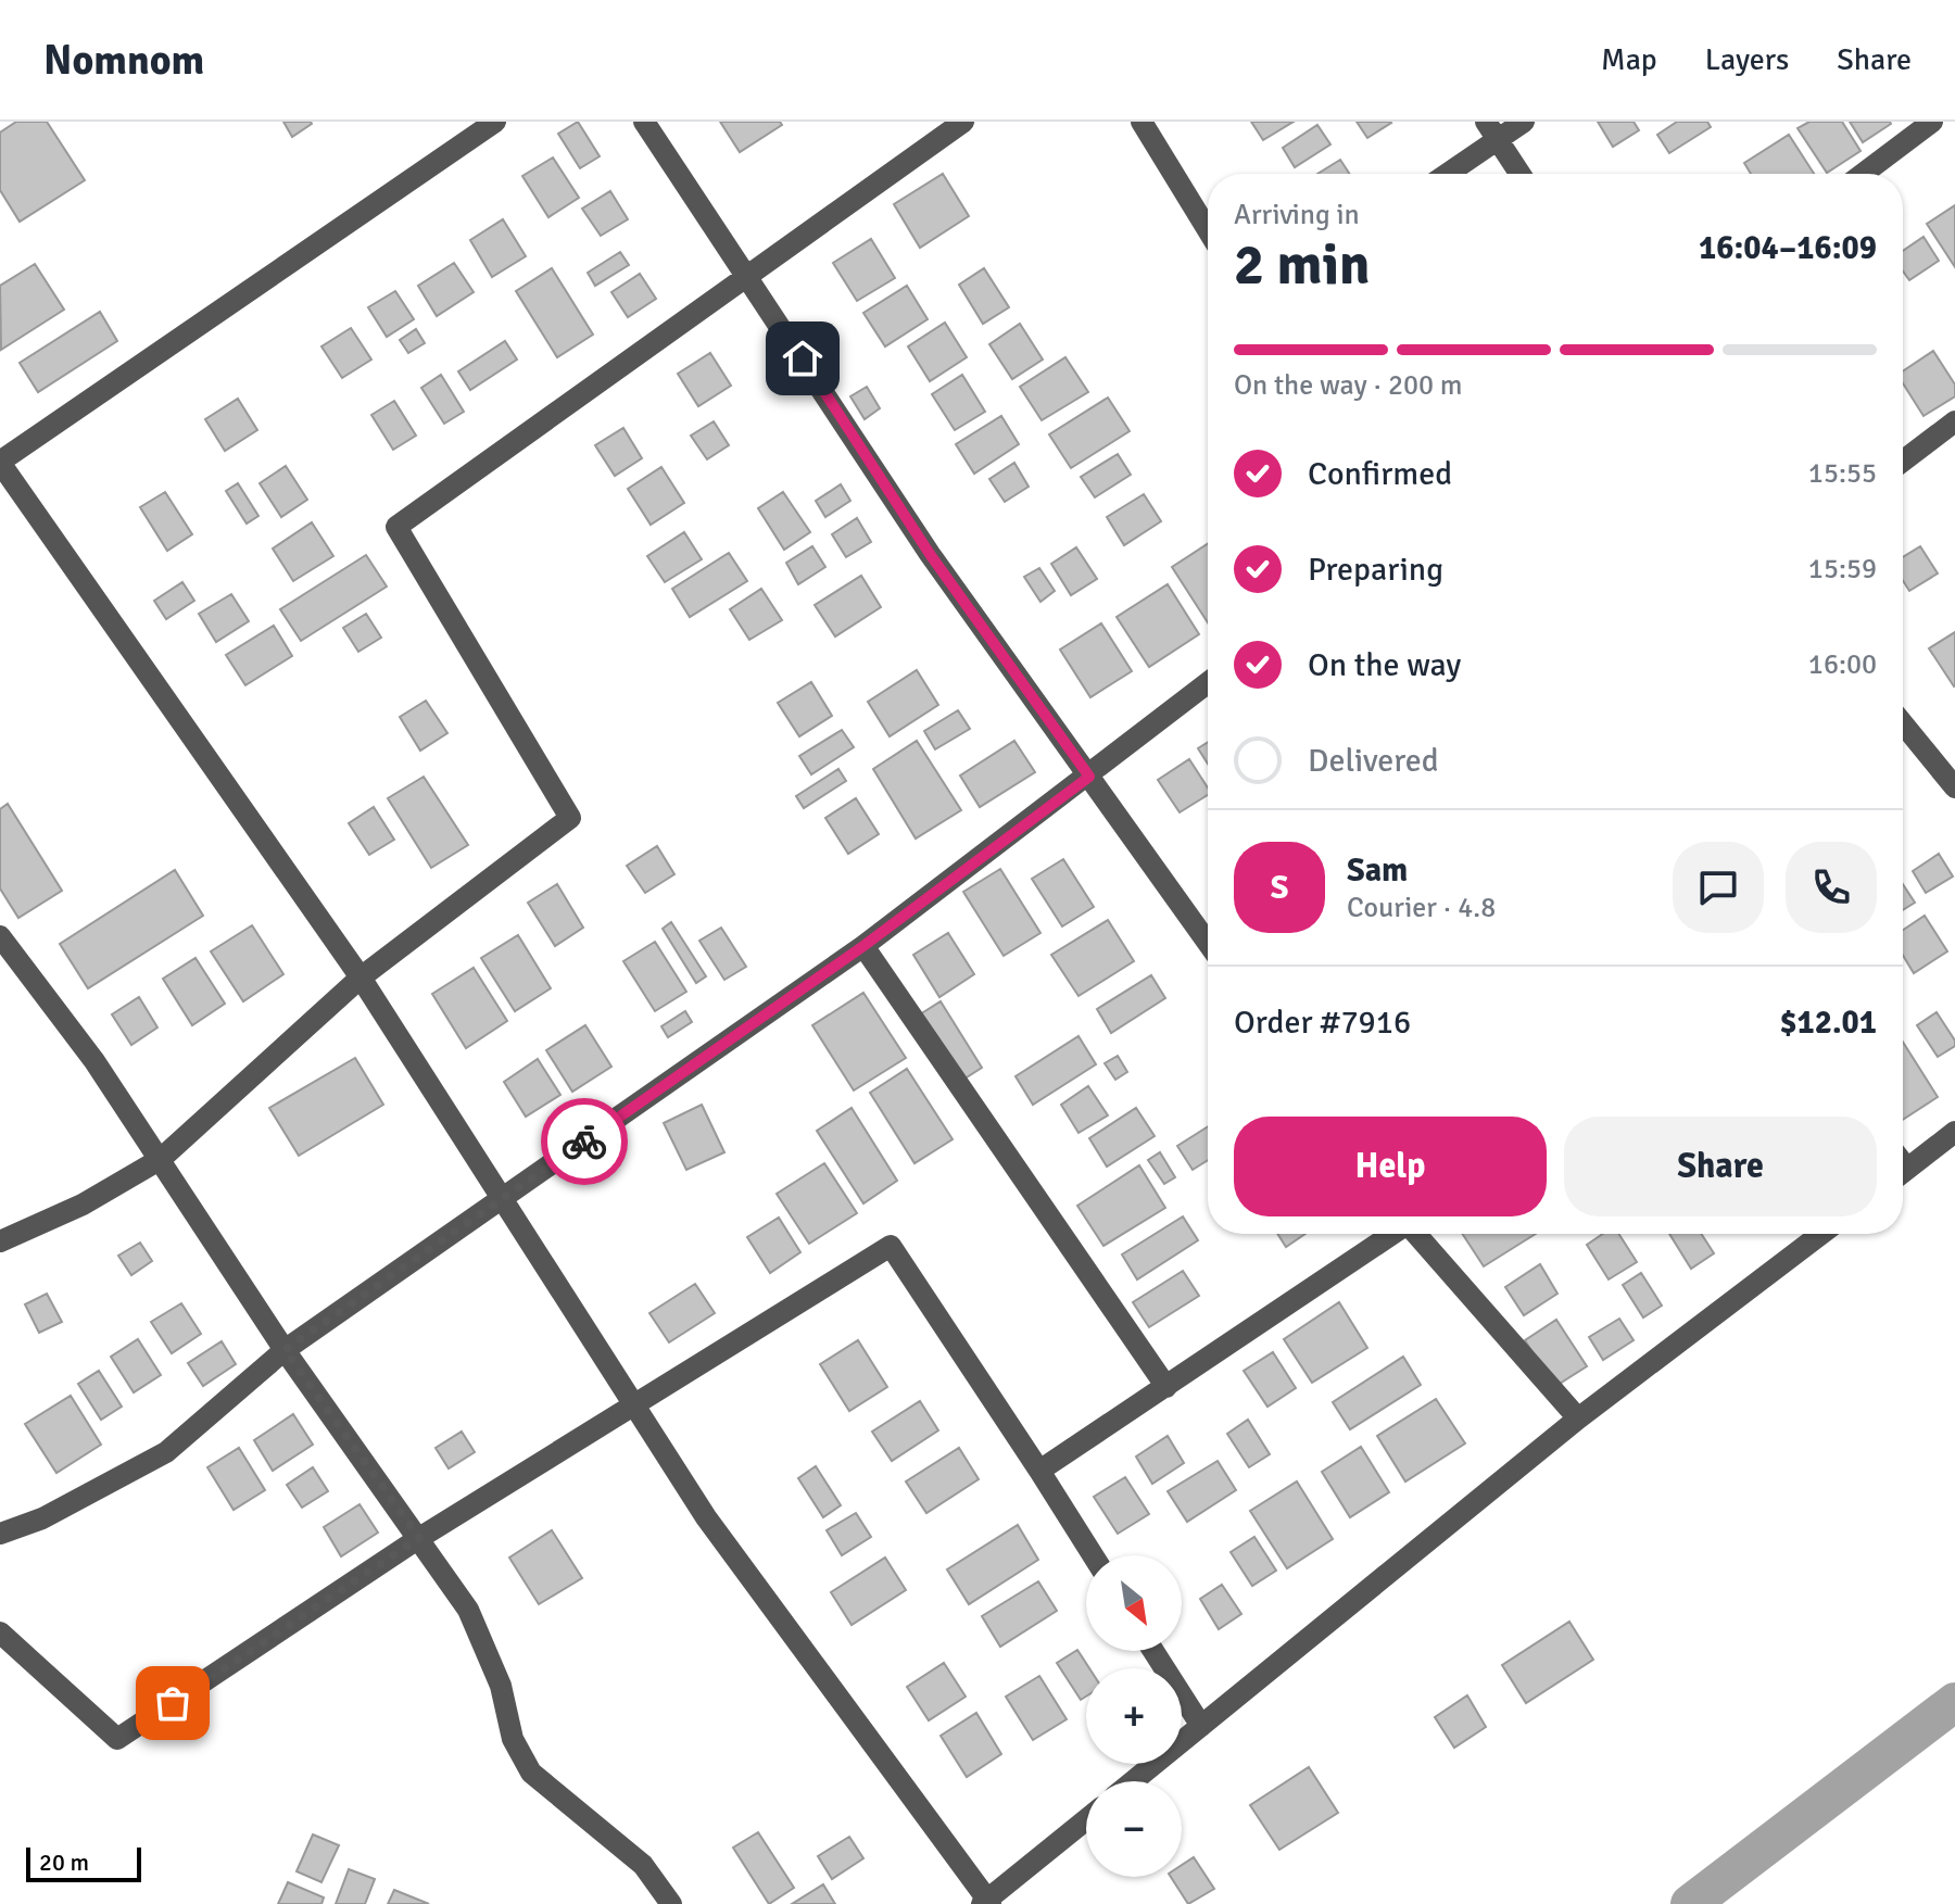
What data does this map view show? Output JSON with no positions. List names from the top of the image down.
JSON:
{
  "scale_bar": "20 m",
  "north": "bottom right",
  "page": {
    "header": "Nomnom",
    "nav": ["Map", "Layers", "Share"],
    "heading": ["2 min", "Arriving in", "16:04–16:09"],
    "panel": [
      "Sam",
      "Courier · 4.8",
      "Order #7916",
      "$12.01"
    ],
    "bar": "On the way · 200 m",
    "list": [
      ["Confirmed", "15:55"],
      ["Preparing", "15:59"],
      ["On the way", "16:00"],
      "Delivered"
    ],
    "round": "S",
    "buttons": ["Help", "Share"],
    "map_buttons": ["+", "−"],
    "scale": "20 m"
  }
}
